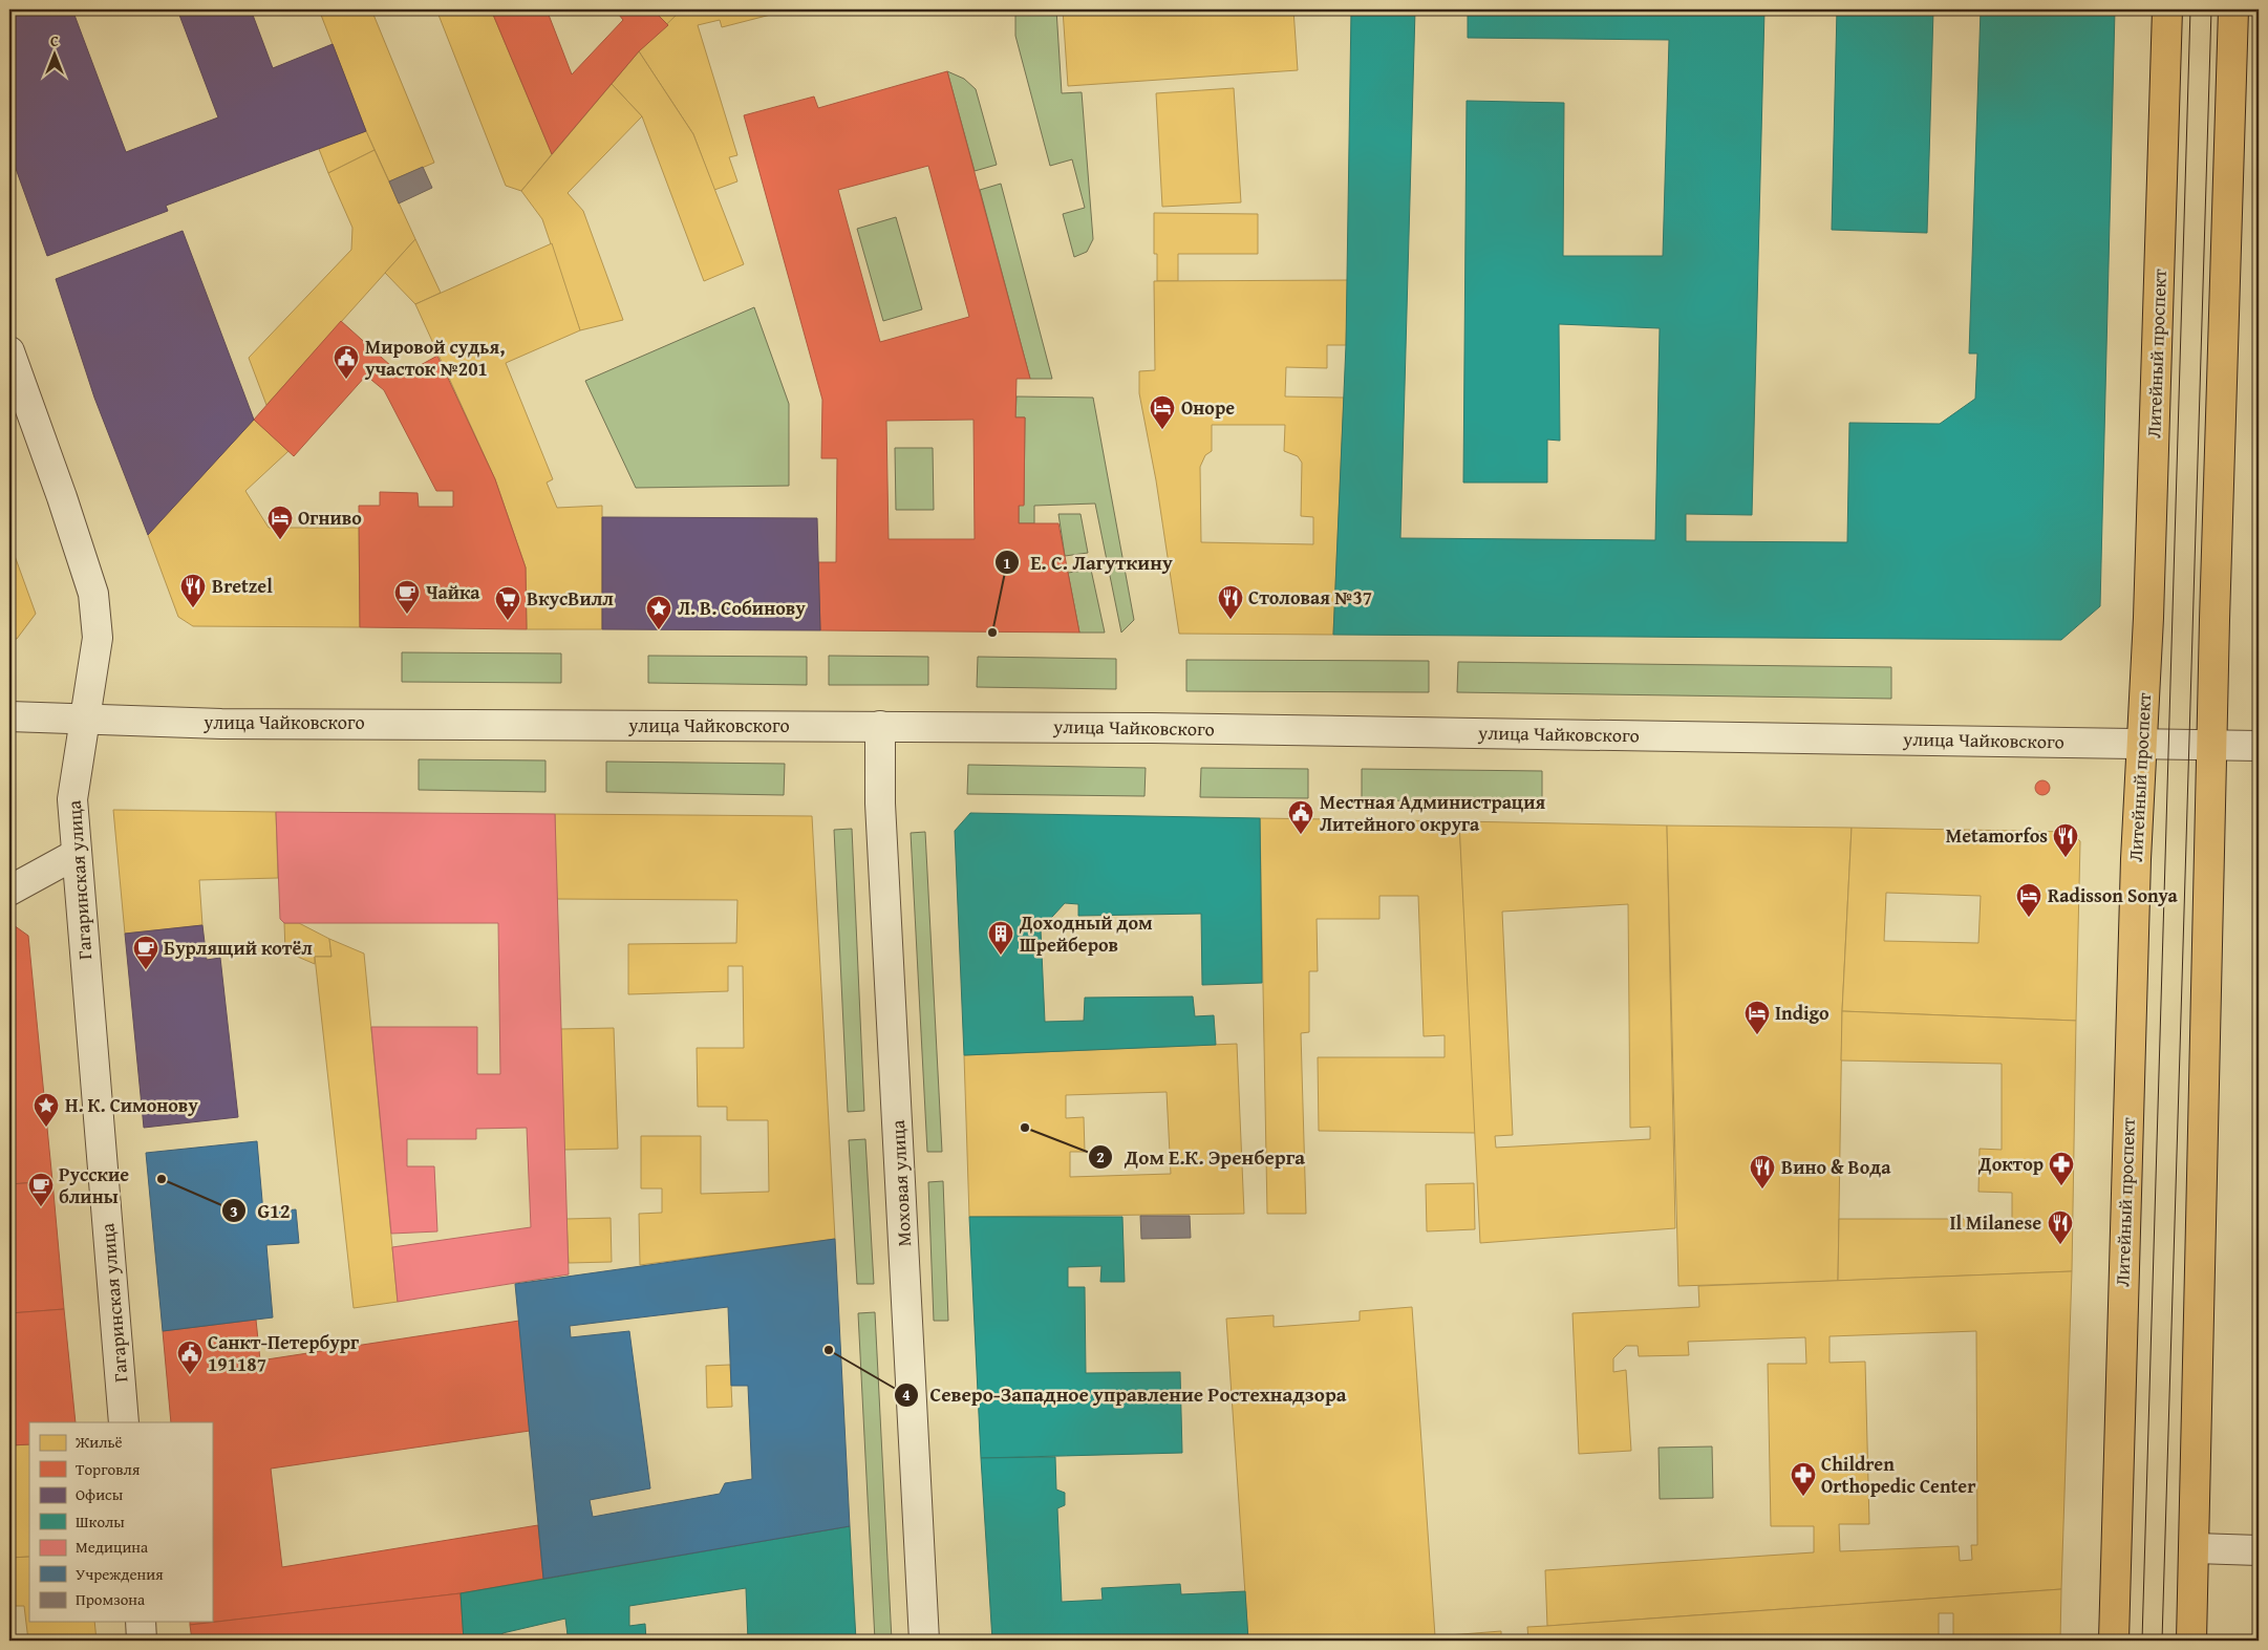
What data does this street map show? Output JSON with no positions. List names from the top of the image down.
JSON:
{
  "streets": {
    "main road": ["Литейный проспект"],
    "street": ["улица Чайковского", "Гагаринская улица", "Моховая улица"]
  },
  "crossings": [
    ["Литейный проспект", "улица Чайковского"],
    ["улица Чайковского", "Гагаринская улица"],
    ["улица Чайковского", "Моховая улица"]
  ],
  "places": {
    "public building": ["Мировой судья, участок №201", "Местная Администрация Литейного округа", "Санкт-Петербург 191187"],
    "hotel": [
      "Оноре",
      "Огниво",
      "Radisson Sonya",
      "Indigo"
    ],
    "restaurant": [
      "Bretzel",
      "Столовая №37",
      "Metamorfos",
      "Вино & Вода",
      "Il Milanese"
    ],
    "cafe": ["Чайка", "Бурлящий котёл", "Русские блины"],
    "supermarket": ["ВкусВилл"],
    "place": ["Л. В. Собинову", "Н. К. Симонову"],
    "other": [
      "Е. С. Лагуткину",
      "Дом Е.К. Эренберга",
      "G12",
      "Северо-Западное управление Ростехнадзора"
    ],
    "building": ["Доходный дом Шрейберов"],
    "pharmacy": ["Доктор", "Children Orthopedic Center"]
  },
  "legend": [
    "Жильё",
    "Торговля",
    "Офисы",
    "Школы",
    "Медицина",
    "Учреждения",
    "Промзона"
  ],
  "north": "top"
}
